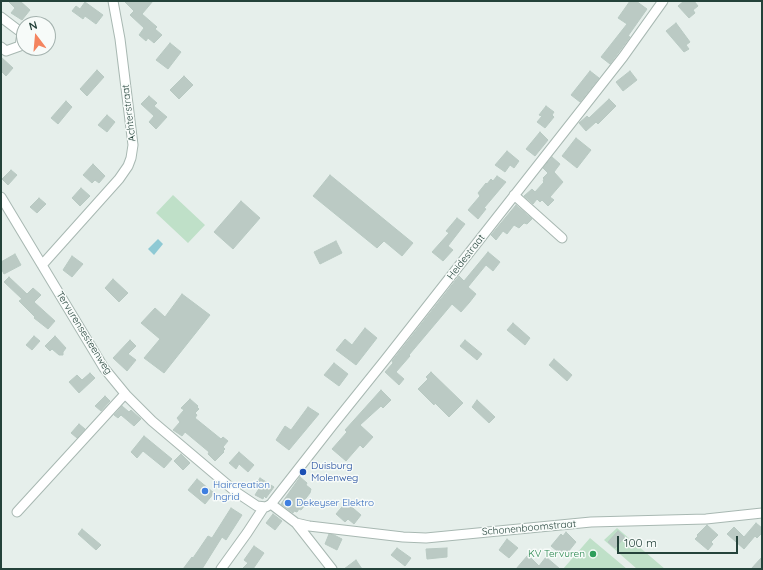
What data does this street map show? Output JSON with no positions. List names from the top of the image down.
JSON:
{
  "streets": {
    "street": [
      "Achterstraat",
      "Heidestraat",
      "Tervurensesteenweg",
      "Schonenboomstraat"
    ]
  },
  "crossings": [
    ["Achterstraat", "Tervurensesteenweg"],
    ["Heidestraat", "Tervurensesteenweg"],
    ["Tervurensesteenweg", "Schonenboomstraat"]
  ],
  "places": [
    "Duisburg Molenweg",
    "Haircreation Ingrid",
    "Dekeyser Elektro",
    "KV Tervuren"
  ],
  "scale_bar": "100 m",
  "north": "top"
}
